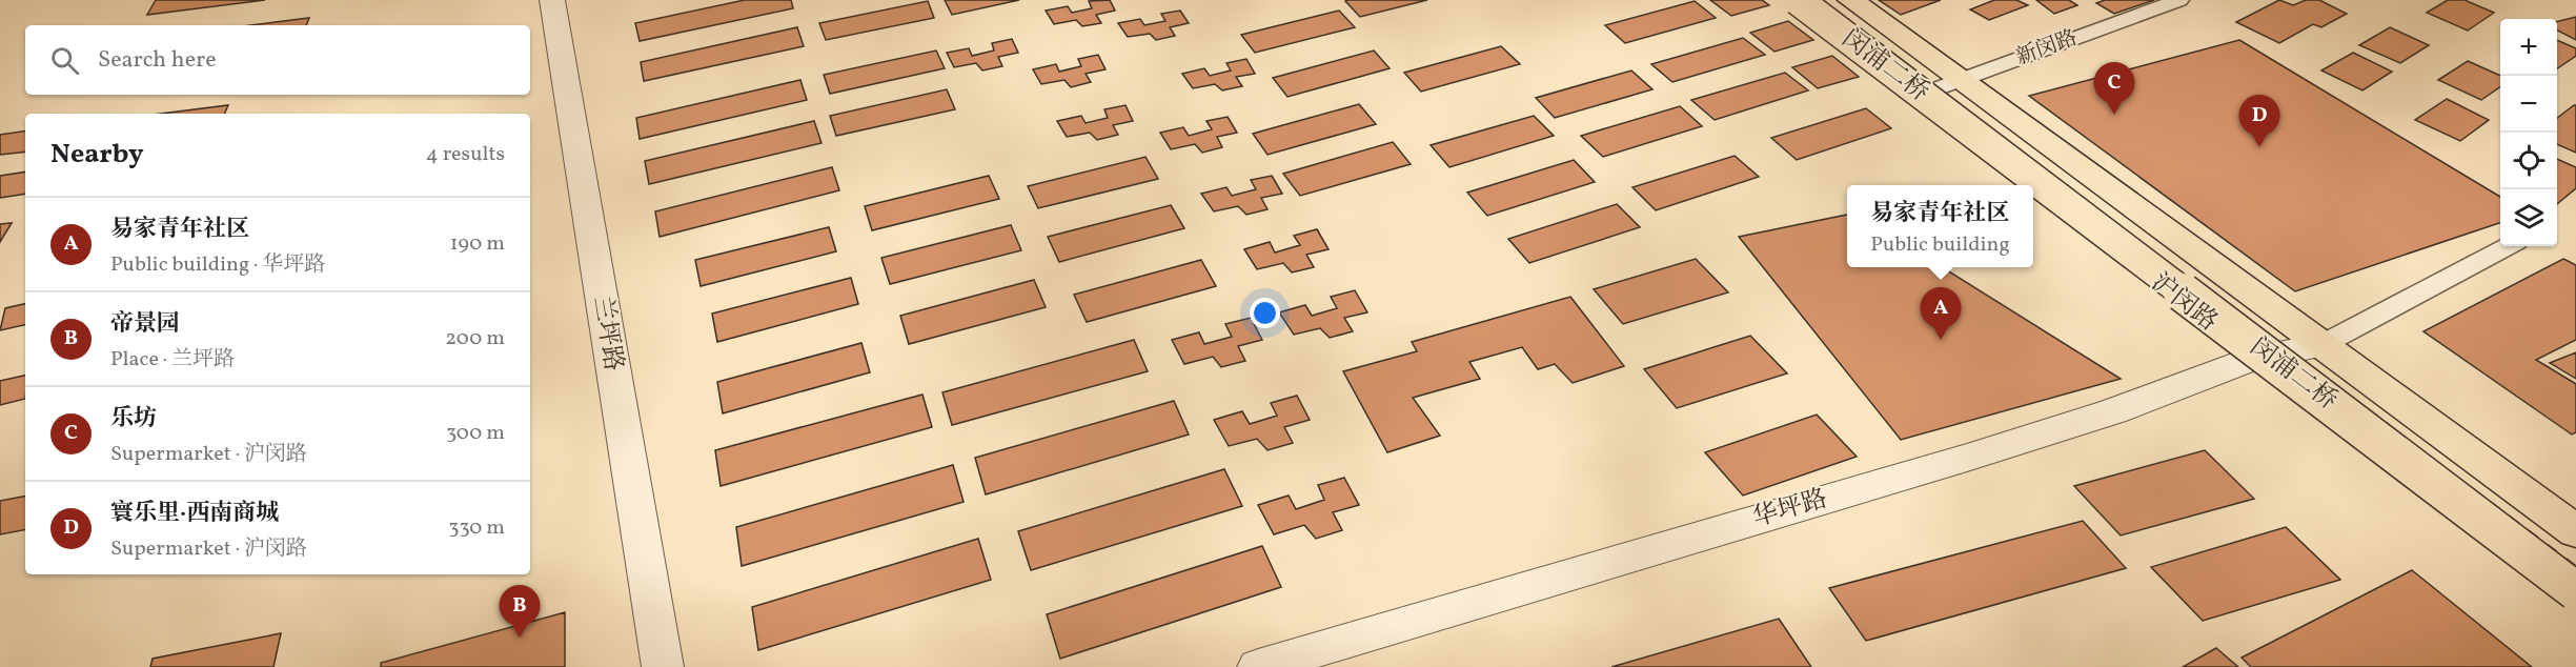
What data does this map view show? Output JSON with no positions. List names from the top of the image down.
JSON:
{
  "streets": {
    "main road": ["闵浦二桥", "沪闵路"],
    "street": ["新闵路", "兰坪路", "华坪路"]
  },
  "crossings": [
    ["新闵路", "沪闵路"],
    ["沪闵路", "华坪路"]
  ],
  "page": {
    "map_buttons": ["+", "−"],
    "search": "Search here",
    "pins": [
      "C",
      "D",
      "A",
      "B"
    ],
    "heading": ["Nearby", "4 results"],
    "popup": ["易家青年社区", "Public building"],
    "list": [
      {
        "mark": "A",
        "name": "易家青年社区",
        "note": "Public building · 华坪路",
        "value": "190 m"
      },
      {
        "mark": "B",
        "name": "帝景园",
        "note": "Place · 兰坪路",
        "value": "200 m"
      },
      {
        "mark": "C",
        "name": "乐坊",
        "note": "Supermarket · 沪闵路",
        "value": "300 m"
      },
      {
        "mark": "D",
        "name": "寰乐里·西南商城",
        "note": "Supermarket · 沪闵路",
        "value": "330 m"
      }
    ]
  }
}
